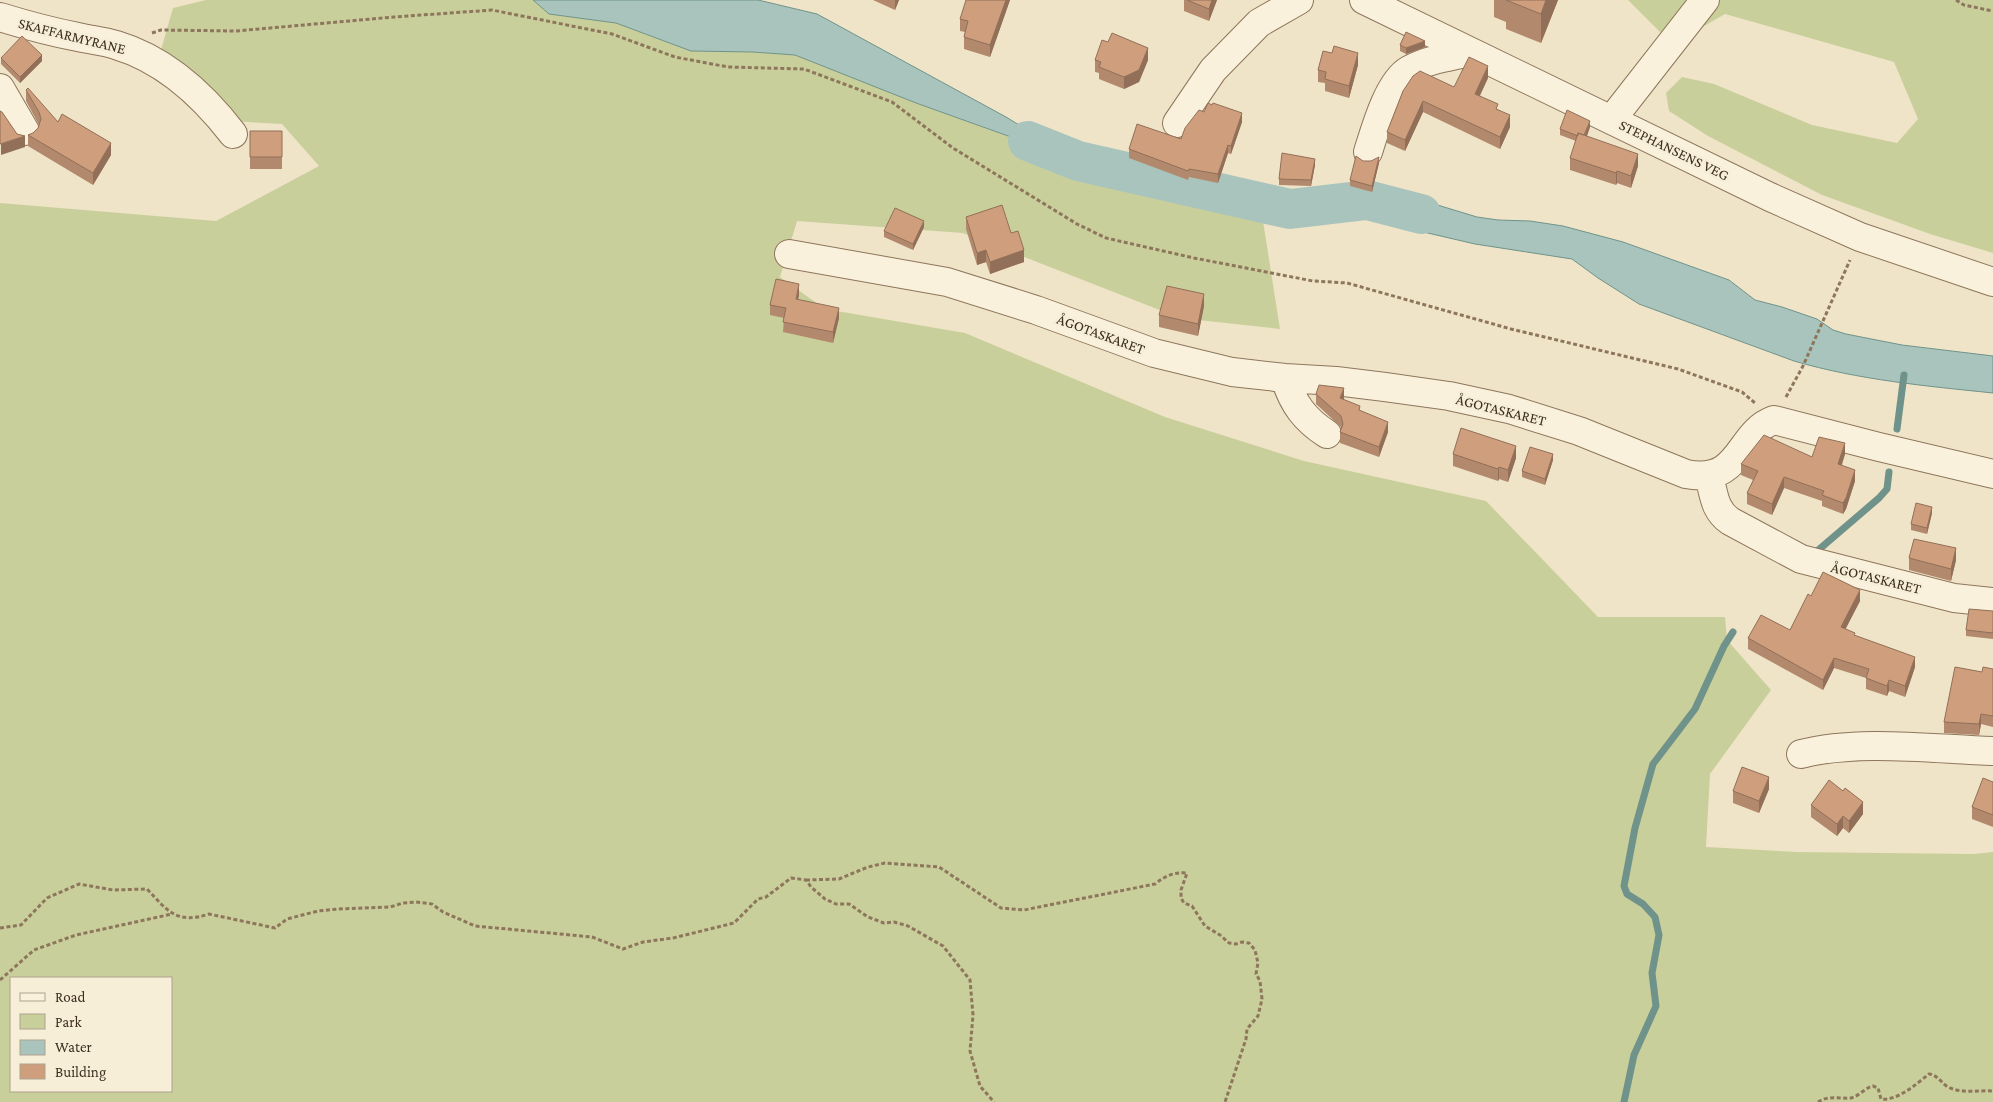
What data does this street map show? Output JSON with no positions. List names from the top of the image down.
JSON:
{
  "streets": {
    "street": ["SKAFFARMYRANE", "STEPHANSENS VEG", "ÅGOTASKARET"]
  },
  "legend": [
    "Road",
    "Park",
    "Water",
    "Building"
  ]
}
